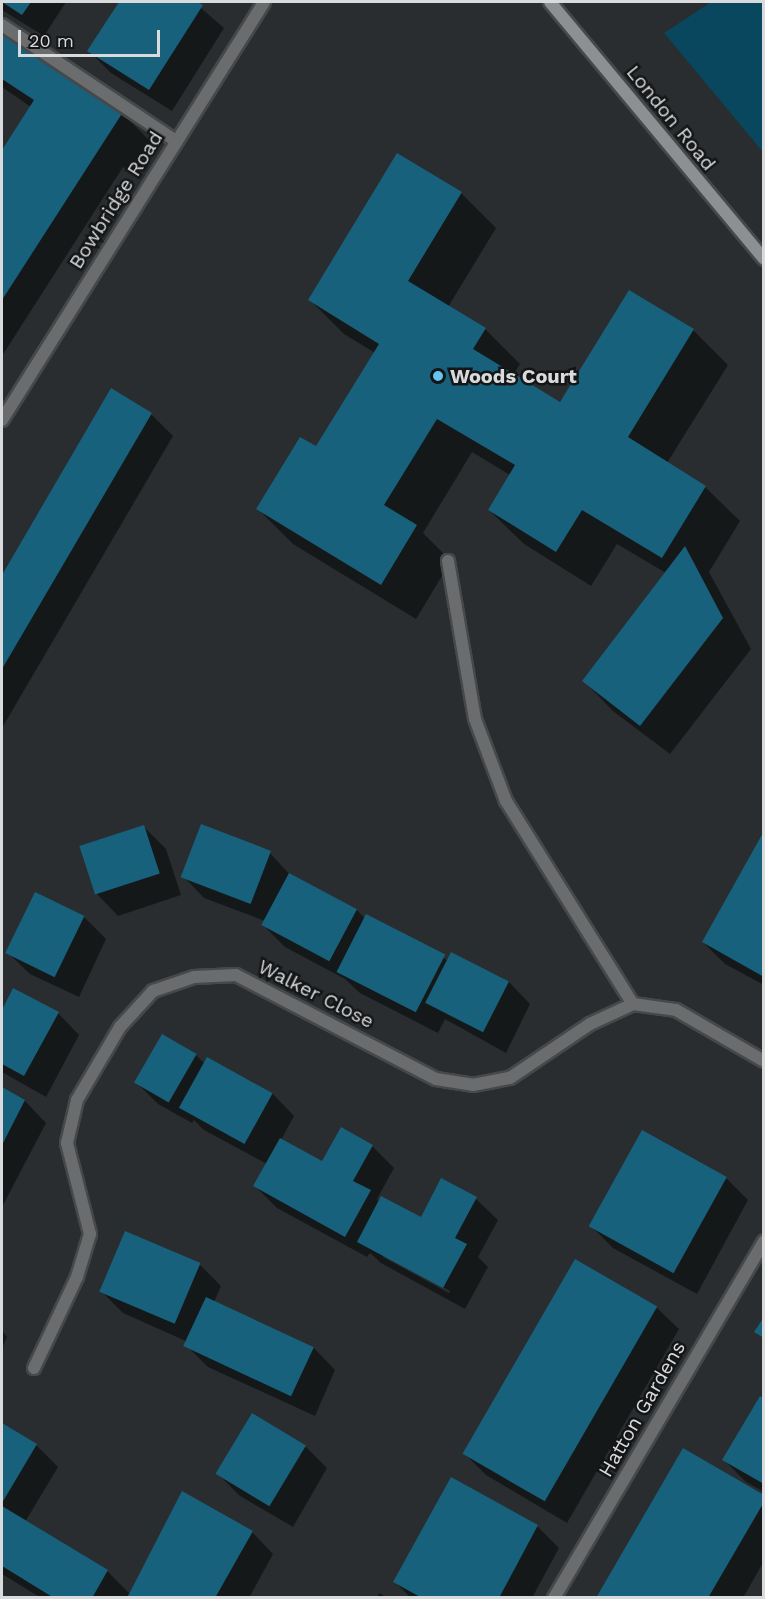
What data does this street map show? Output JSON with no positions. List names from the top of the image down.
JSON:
{
  "streets": {
    "main road": ["London Road"],
    "street": ["Bowbridge Road", "Walker Close", "Hatton Gardens"]
  },
  "places": ["Woods Court"],
  "scale_bar": "20 m"
}
